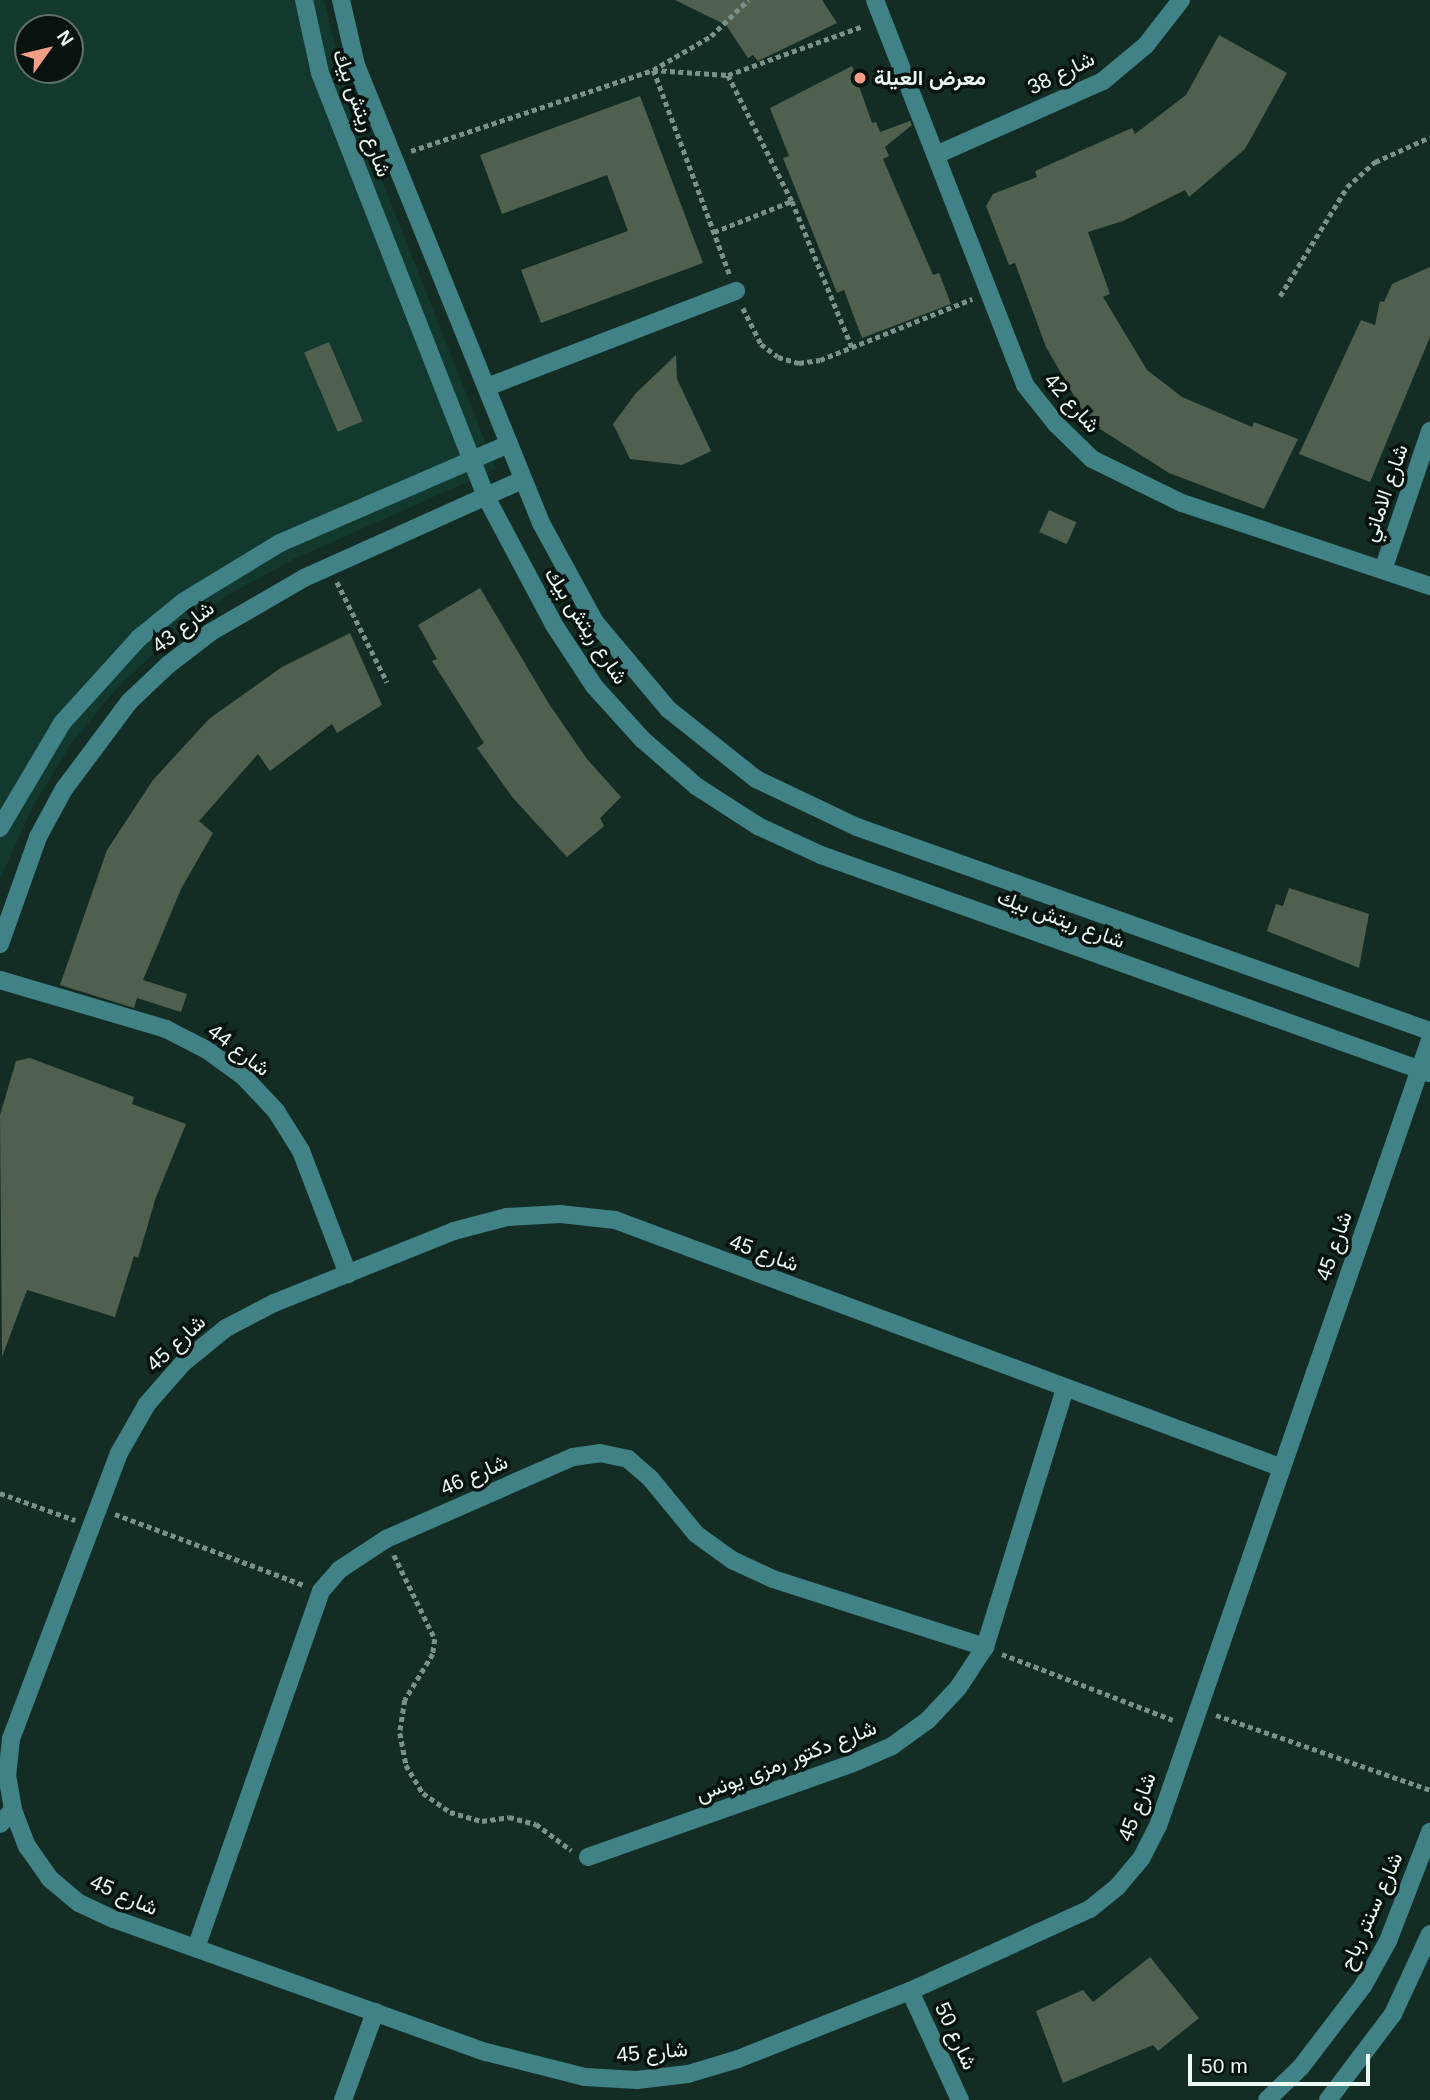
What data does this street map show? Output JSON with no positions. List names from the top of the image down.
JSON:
{
  "streets": {
    "street": [
      "شارع 38",
      "شارع ريتش بيك",
      "شارع 42",
      "شارع الاماني",
      "شارع 43",
      "شارع 44",
      "شارع 45",
      "شارع 46",
      "شارع دكتور رمزى يونس",
      "شارع سنتر رباح",
      "شارع 50"
    ]
  },
  "crossings": [
    ["شارع 38", "شارع 42"],
    ["شارع ريتش بيك", "شارع 43"],
    ["شارع ريتش بيك", "شارع 45"],
    ["شارع 42", "شارع الاماني"],
    ["شارع 44", "شارع 45"],
    ["شارع 45", "شارع 46"],
    ["شارع 45", "شارع دكتور رمزى يونس"],
    ["شارع 45", "شارع 50"],
    ["شارع 46", "شارع دكتور رمزى يونس"]
  ],
  "places": ["معرض العيلة"],
  "scale_bar": "50 m",
  "north": "top right"
}
